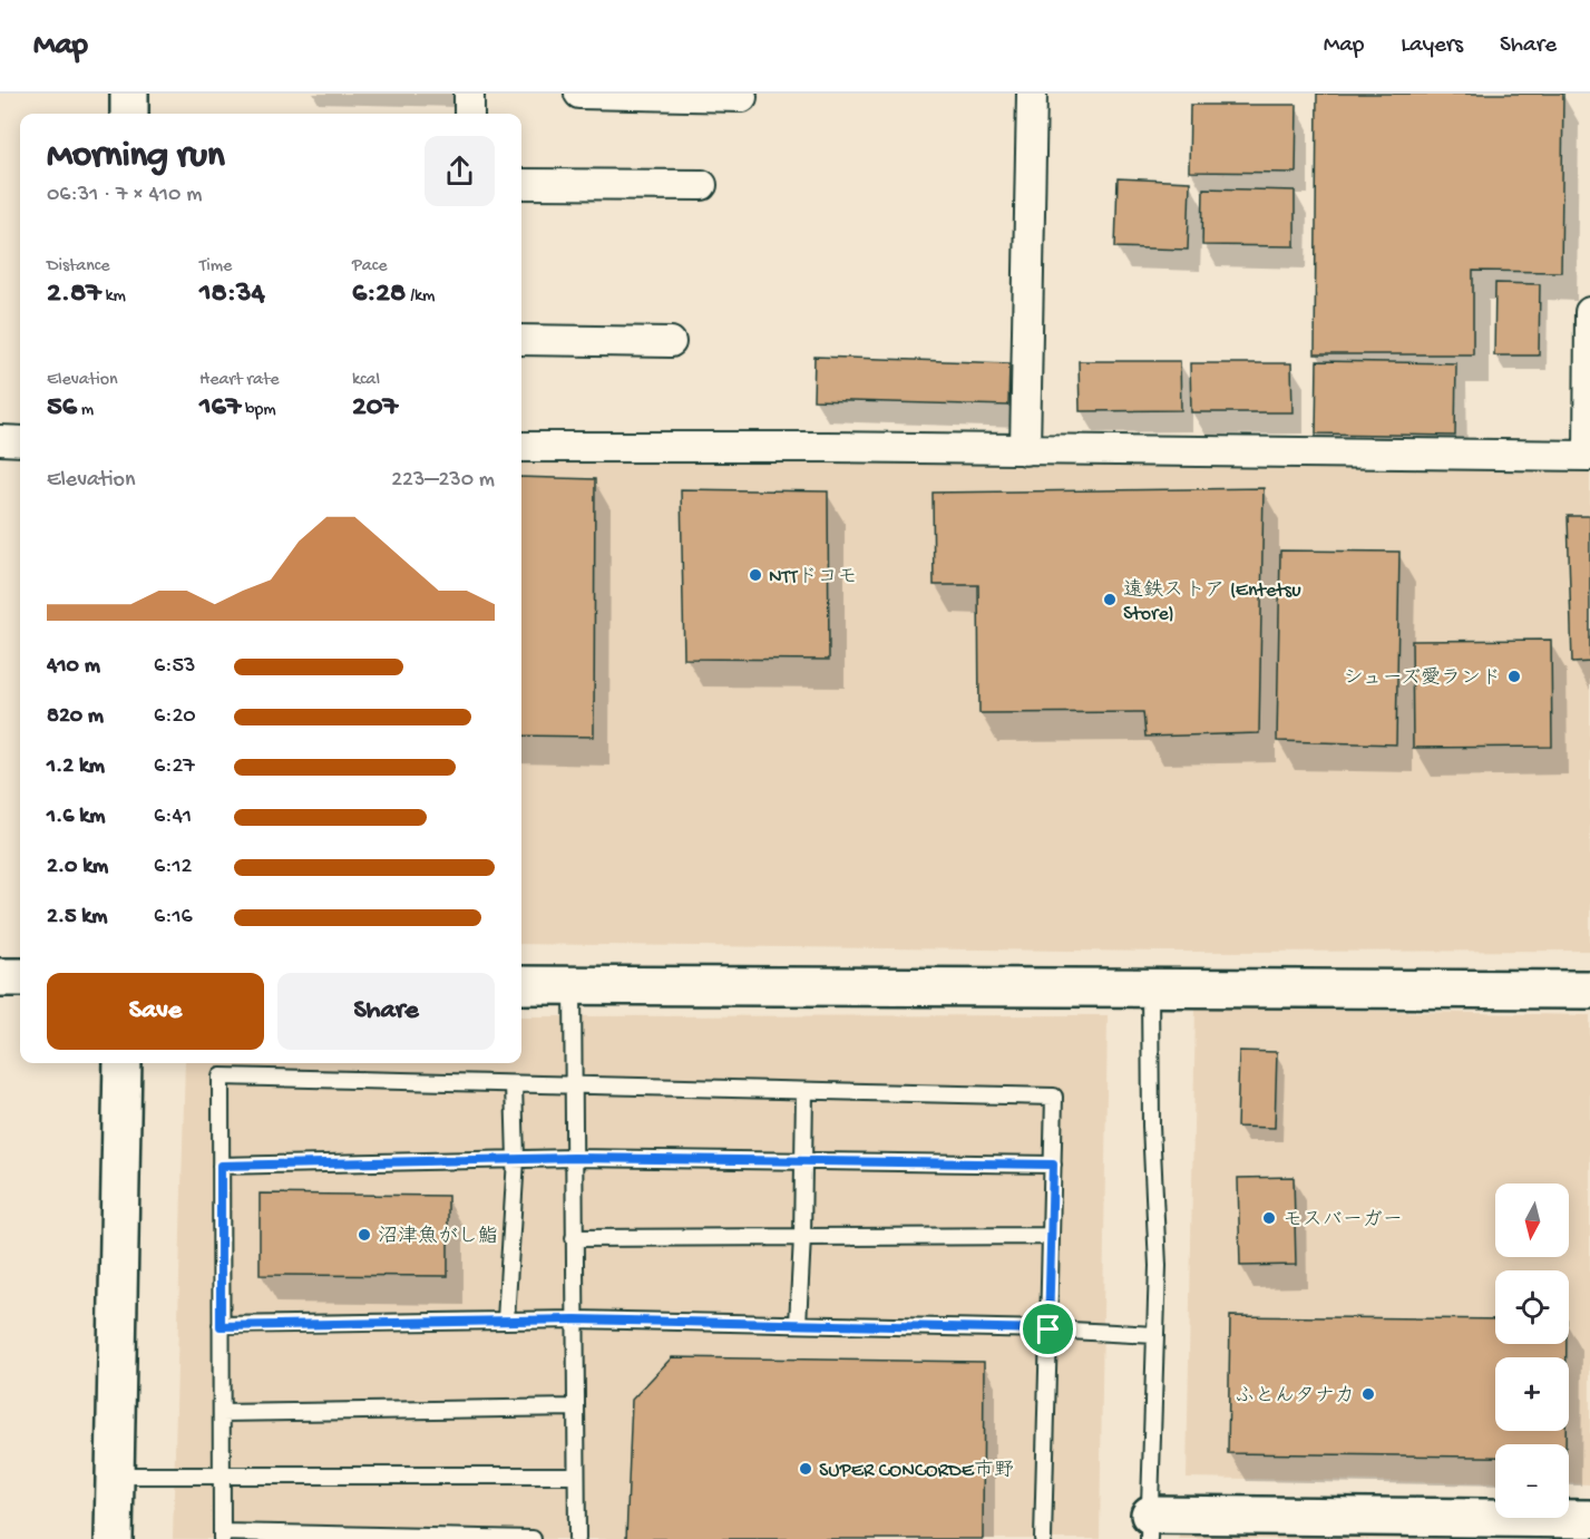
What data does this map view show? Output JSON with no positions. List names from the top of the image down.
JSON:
{
  "places": [
    "NTTドコモ",
    "遠鉄ストア (Entetsu Store)",
    "シューズ愛ランド",
    "モスバーガー",
    "沼津魚がし鮨",
    "ふとんタナカ",
    "SUPER CONCORDE市野"
  ],
  "north": "bottom",
  "page": {
    "header": "Map",
    "nav": ["Map", "Layers", "Share"],
    "heading": ["Morning run", "06:31 · 7 × 410 m"],
    "stats": [
      ["Distance", "2.87 km"],
      ["Time", "18:34"],
      ["Pace", "6:28 /km"],
      ["Elevation", "56 m"],
      ["Heart rate", "167 bpm"],
      ["kcal", "207"]
    ],
    "chart": ["Elevation", "223–230 m"],
    "list": [
      {
        "name": "410 m",
        "note": "6:53"
      },
      {
        "name": "820 m",
        "note": "6:20"
      },
      {
        "name": "1.2 km",
        "note": "6:27"
      },
      {
        "name": "1.6 km",
        "note": "6:41"
      },
      {
        "name": "2.0 km",
        "note": "6:12"
      },
      {
        "name": "2.5 km",
        "note": "6:16"
      }
    ],
    "buttons": ["Save", "Share"],
    "map_buttons": ["+", "−"]
  }
}
